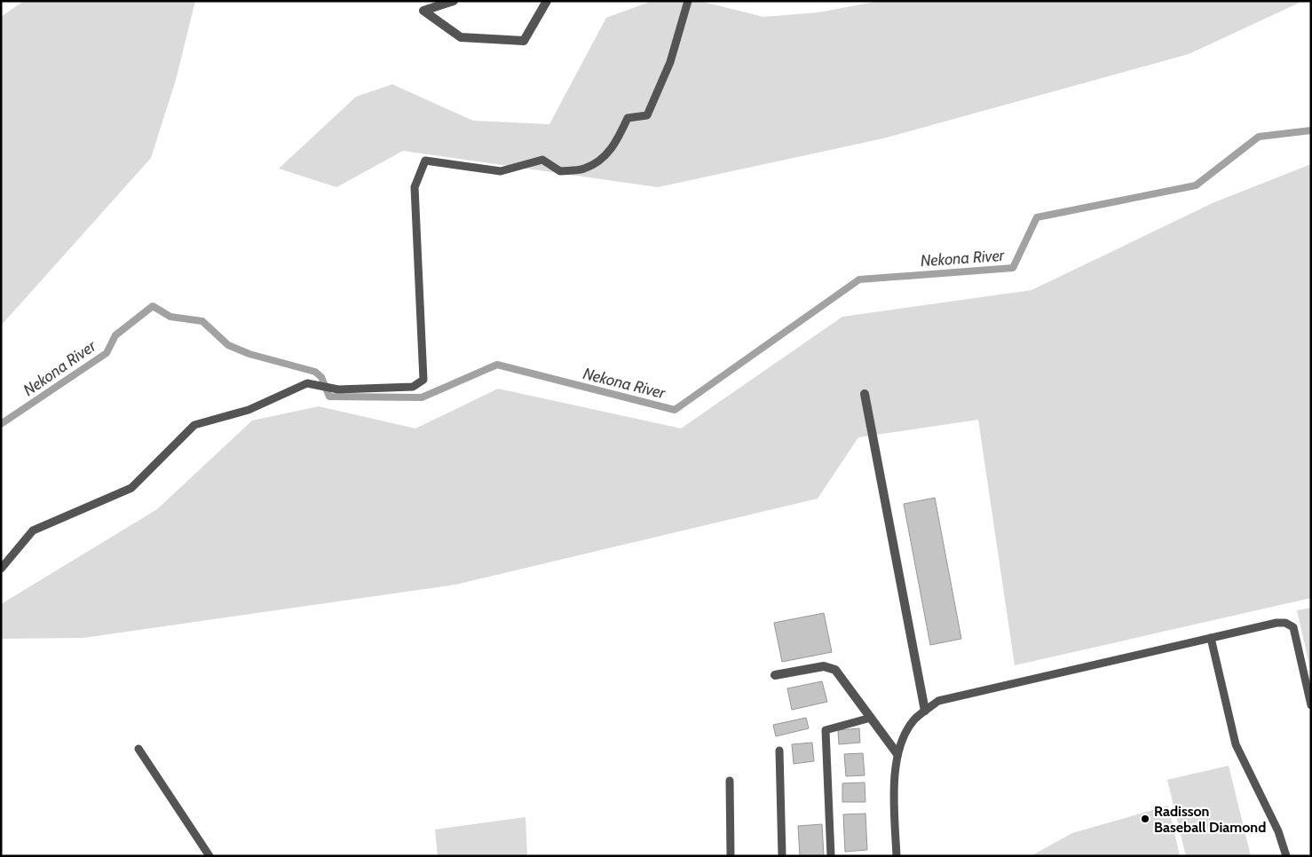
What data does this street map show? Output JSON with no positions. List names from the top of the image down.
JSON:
{
  "water": ["Nekona River"],
  "places": ["Radisson Baseball Diamond"]
}
